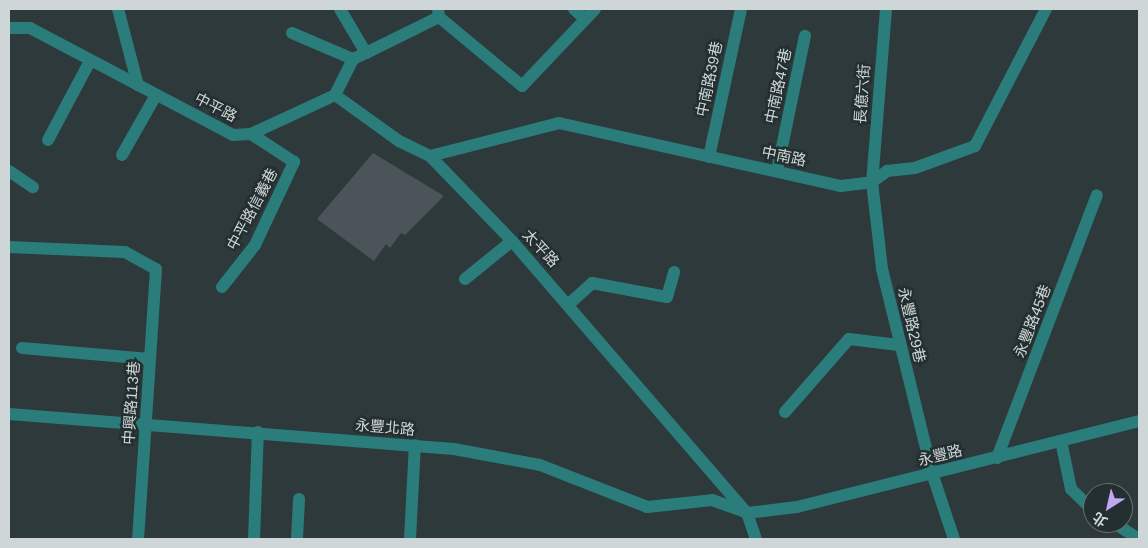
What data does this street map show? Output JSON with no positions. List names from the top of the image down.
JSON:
{
  "streets": {
    "street": [
      "中南路39巷",
      "中南路47巷",
      "長億六街",
      "中平路",
      "中南路",
      "中平路信義巷",
      "太平路",
      "永豐路45巷",
      "永豐路29巷",
      "中興路113巷",
      "永豐北路",
      "永豐路"
    ]
  },
  "crossings": [
    ["中南路39巷", "中南路"],
    ["中南路47巷", "中南路"],
    ["長億六街", "中南路"],
    ["長億六街", "永豐路29巷"],
    ["中平路", "中平路信義巷"],
    ["中平路", "太平路"],
    ["中南路", "太平路"],
    ["中南路", "永豐路29巷"],
    ["太平路", "永豐北路"],
    ["太平路", "永豐路"],
    ["永豐路45巷", "永豐路"],
    ["永豐路29巷", "永豐路"],
    ["中興路113巷", "永豐北路"],
    ["永豐北路", "永豐路"]
  ],
  "north": "bottom left"
}
